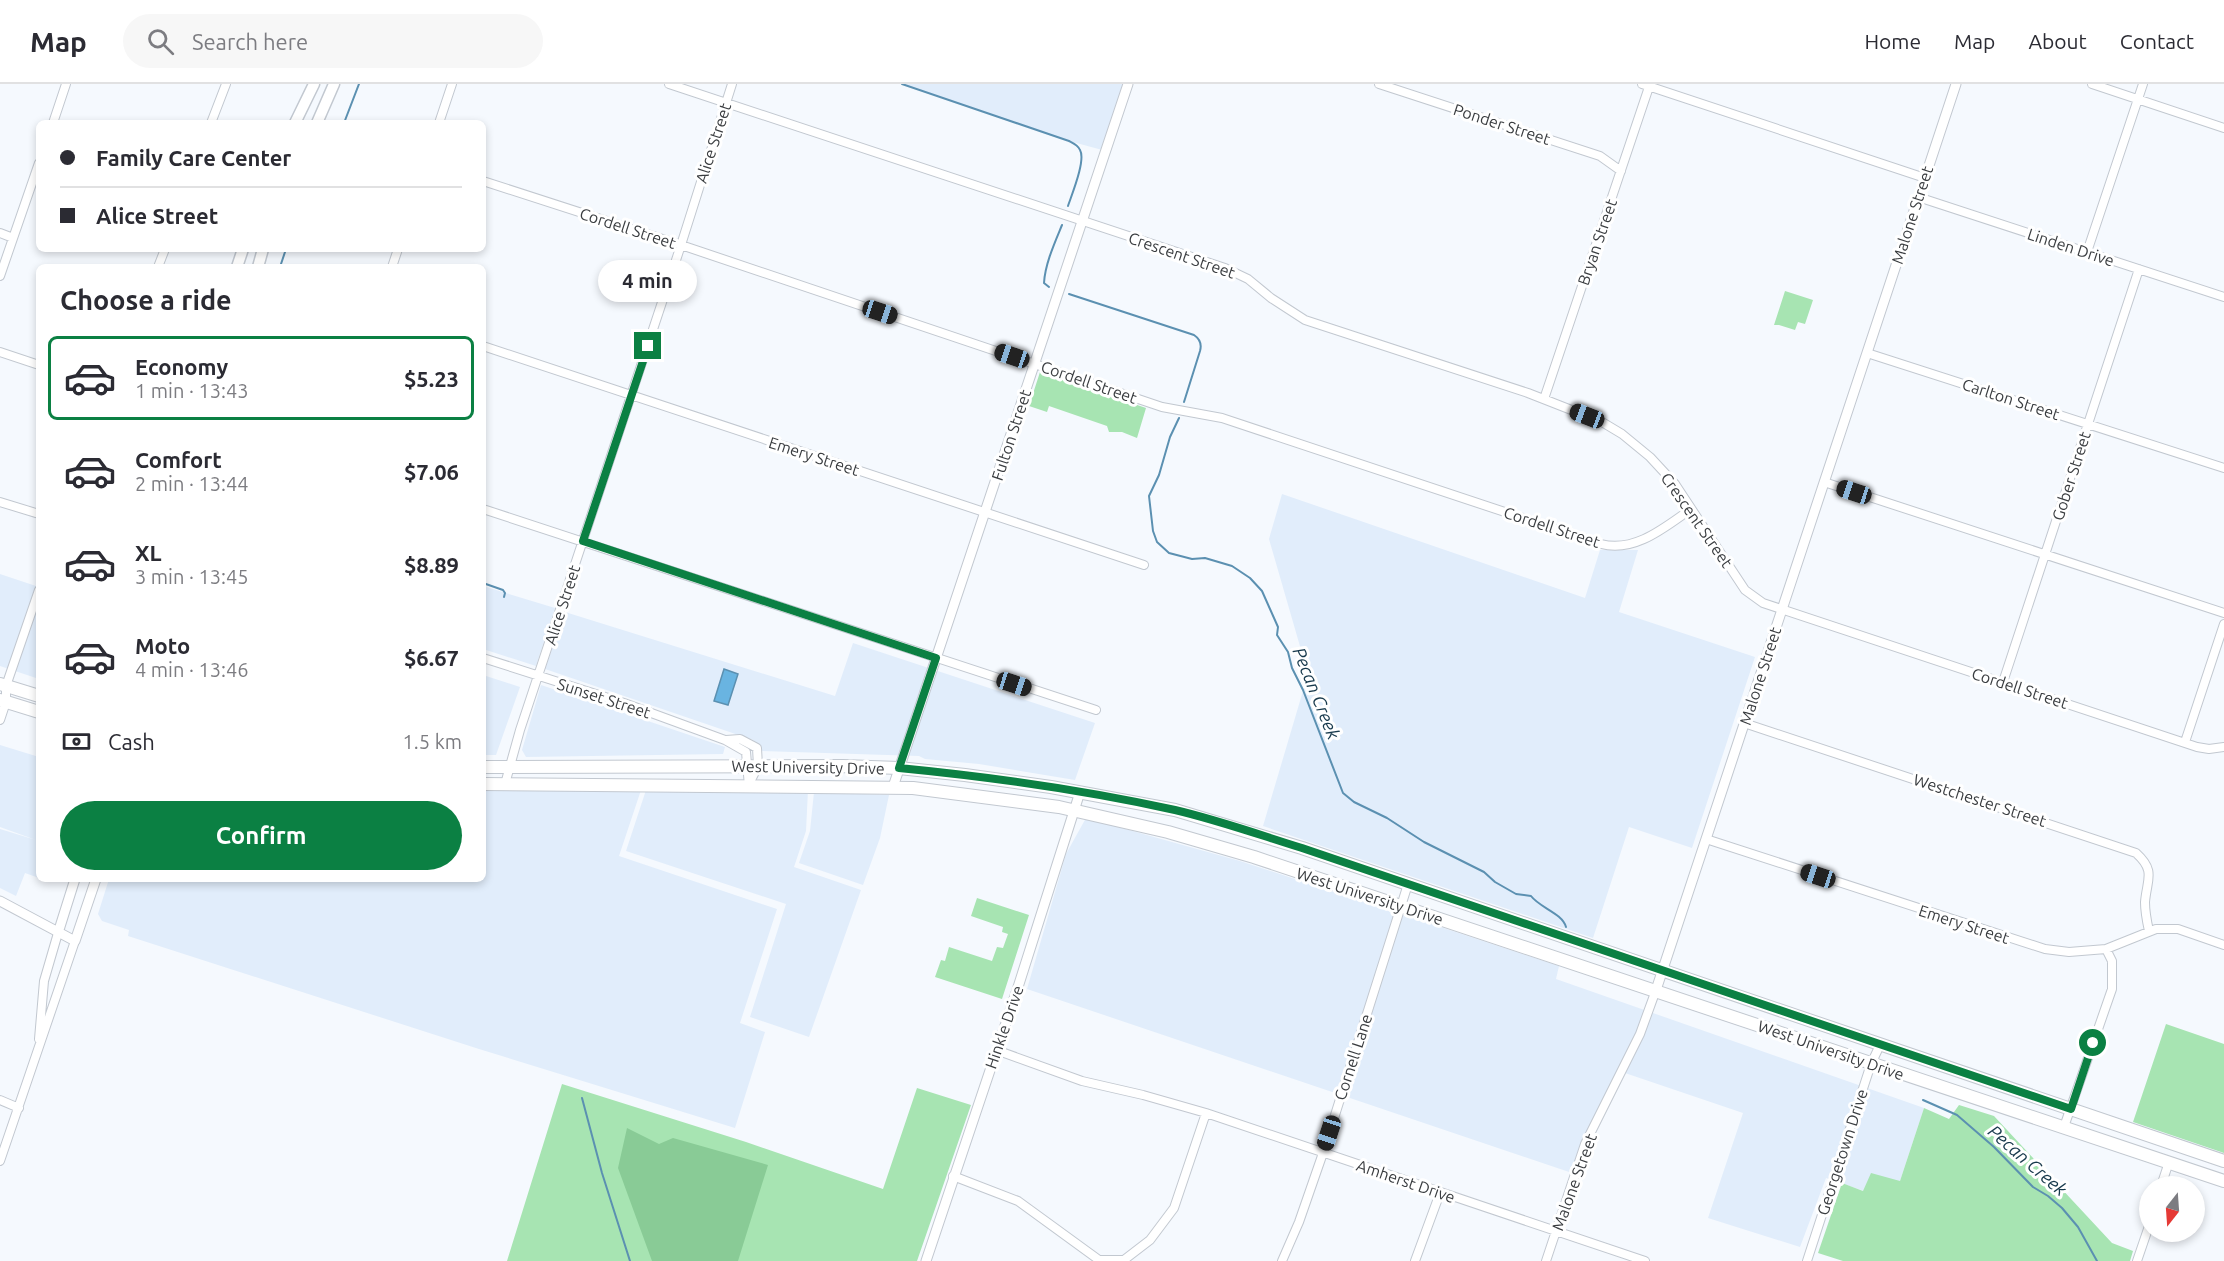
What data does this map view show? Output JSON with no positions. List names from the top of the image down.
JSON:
{
  "streets": {
    "main road": ["West University Drive"],
    "street": [
      "Ponder Street",
      "Alice Street",
      "Malone Street",
      "Cordell Street",
      "Bryan Street",
      "Linden Drive",
      "Crescent Street",
      "Carlton Street",
      "Fulton Street",
      "Emery Street",
      "Gober Street",
      "Sunset Street",
      "Westchester Street",
      "Hinkle Drive",
      "Cornell Lane",
      "Georgetown Drive",
      "Amherst Drive"
    ]
  },
  "crossings": [
    ["Ponder Street", "Bryan Street"],
    ["Alice Street", "Cordell Street"],
    ["Alice Street", "Crescent Street"],
    ["Alice Street", "Emery Street"],
    ["Alice Street", "Sunset Street"],
    ["Alice Street", "West University Drive"],
    ["Malone Street", "Cordell Street"],
    ["Malone Street", "Linden Drive"],
    ["Malone Street", "Crescent Street"],
    ["Malone Street", "Carlton Street"],
    ["Malone Street", "Emery Street"],
    ["Malone Street", "West University Drive"],
    ["Malone Street", "Westchester Street"],
    ["Malone Street", "Amherst Drive"],
    ["Cordell Street", "Crescent Street"],
    ["Cordell Street", "Fulton Street"],
    ["Cordell Street", "Gober Street"],
    ["Bryan Street", "Crescent Street"],
    ["Linden Drive", "Gober Street"],
    ["Crescent Street", "Fulton Street"],
    ["Carlton Street", "Gober Street"],
    ["Fulton Street", "Emery Street"],
    ["Fulton Street", "West University Drive"],
    ["Emery Street", "Westchester Street"],
    ["Sunset Street", "West University Drive"],
    ["West University Drive", "Hinkle Drive"],
    ["West University Drive", "Cornell Lane"],
    ["West University Drive", "Georgetown Drive"],
    ["Hinkle Drive", "Amherst Drive"],
    ["Cornell Lane", "Amherst Drive"]
  ],
  "water": ["Pecan Creek"],
  "north": "bottom",
  "page": {
    "header": "Map",
    "search": "Search here",
    "nav": [
      "Home",
      "Map",
      "About",
      "Contact"
    ],
    "banner": ["Family Care Center", "Alice Street"],
    "bubble": "4 min",
    "heading": "Choose a ride",
    "list": [
      {
        "name": "Economy",
        "note": "1 min · 13:43",
        "value": "$5.23"
      },
      {
        "name": "Comfort",
        "note": "2 min · 13:44",
        "value": "$7.06"
      },
      {
        "name": "XL",
        "note": "3 min · 13:45",
        "value": "$8.89"
      },
      {
        "name": "Moto",
        "note": "4 min · 13:46",
        "value": "$6.67"
      }
    ],
    "pay": ["Cash", "1.5 km"],
    "buttons": "Confirm"
  }
}
